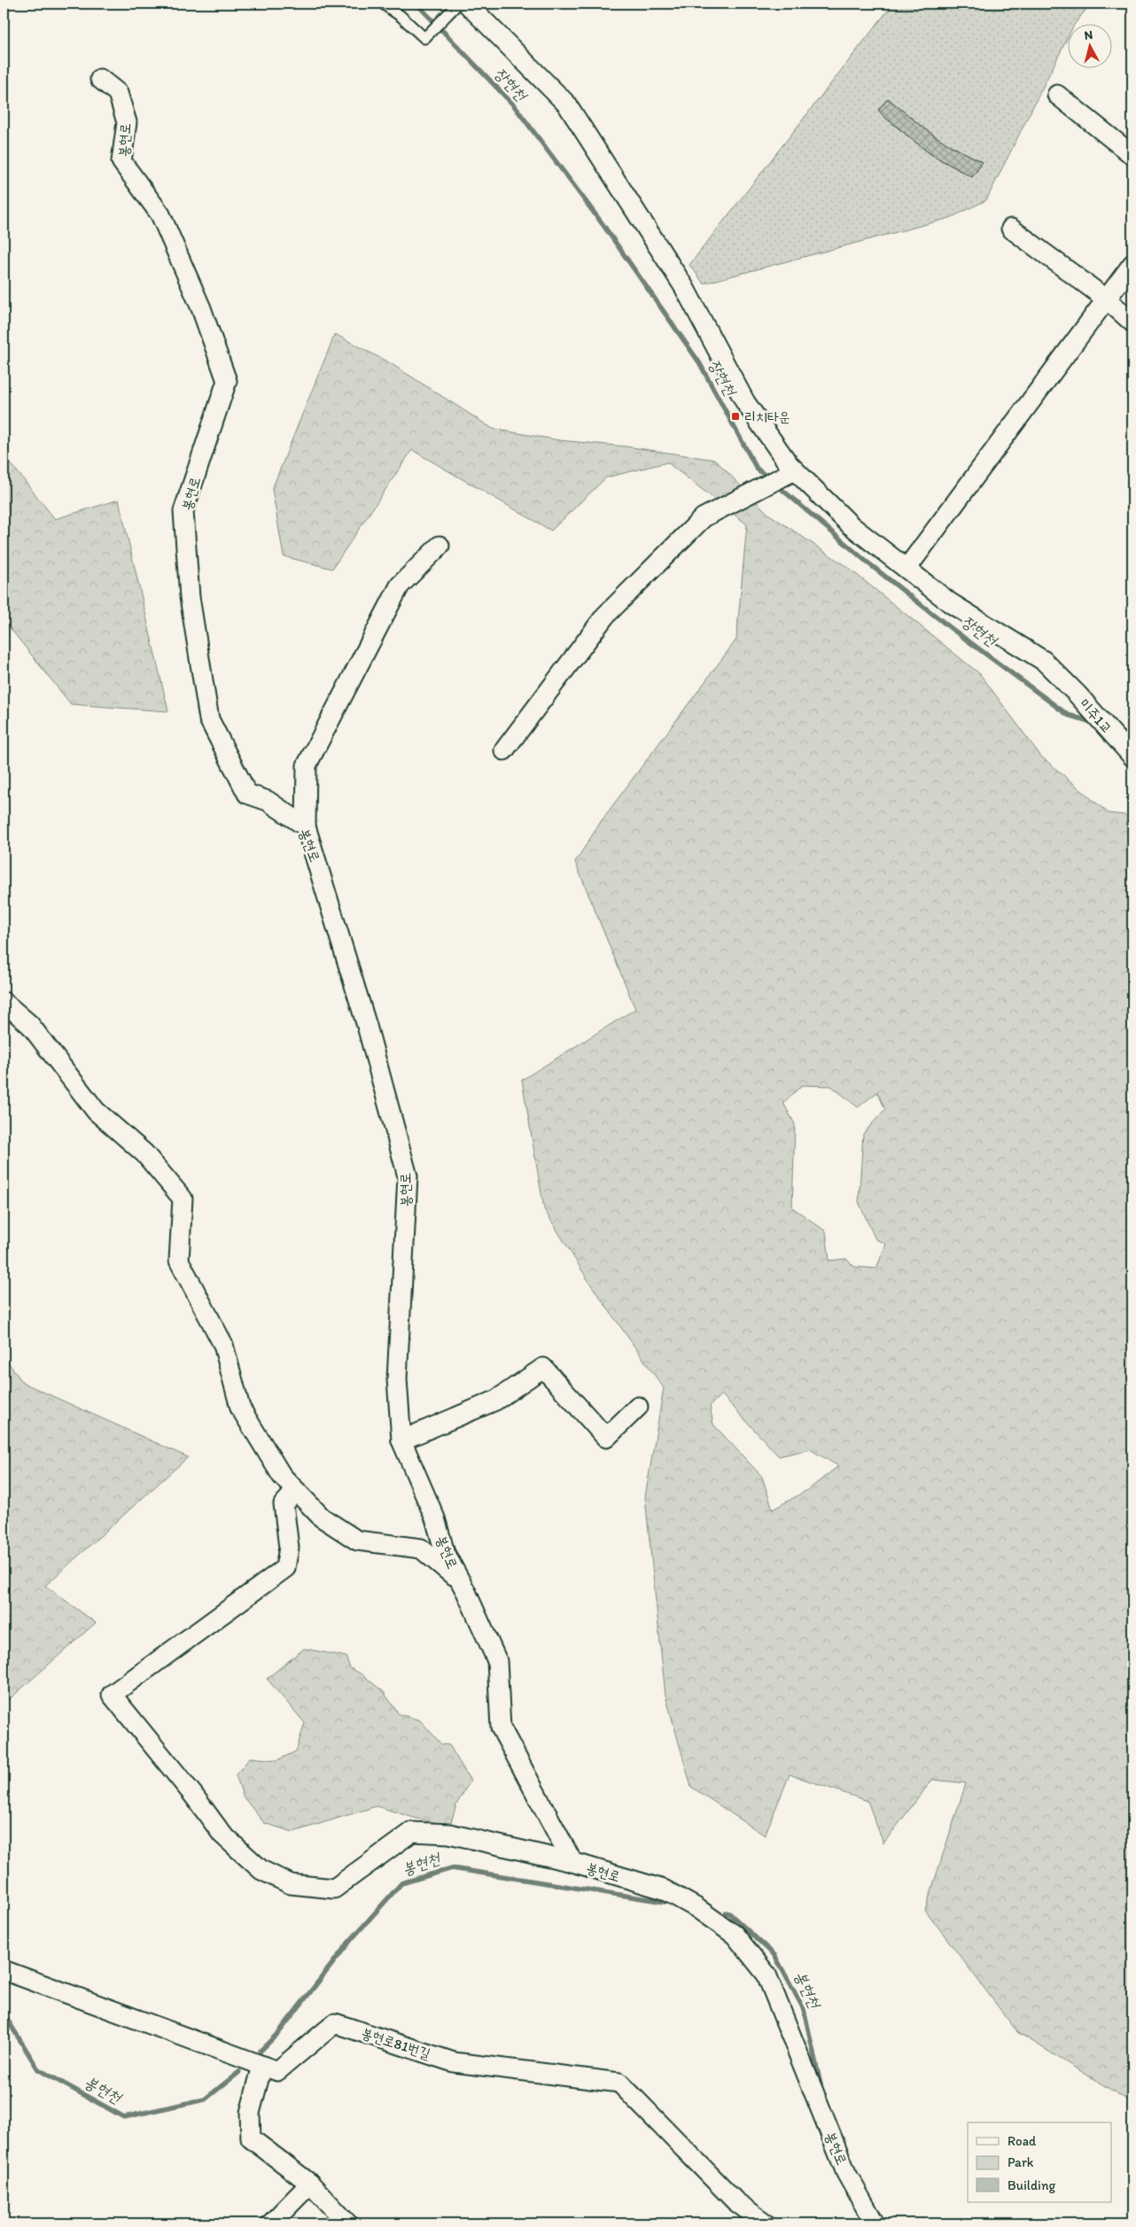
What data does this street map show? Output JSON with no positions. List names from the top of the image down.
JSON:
{
  "streets": {
    "street": ["봉현로", "미주1교", "봉현로81번길"]
  },
  "water": ["장현천", "봉현천"],
  "places": {
    "transit": ["리치타운"]
  },
  "legend": ["Road", "Park", "Building"],
  "north": "top"
}
